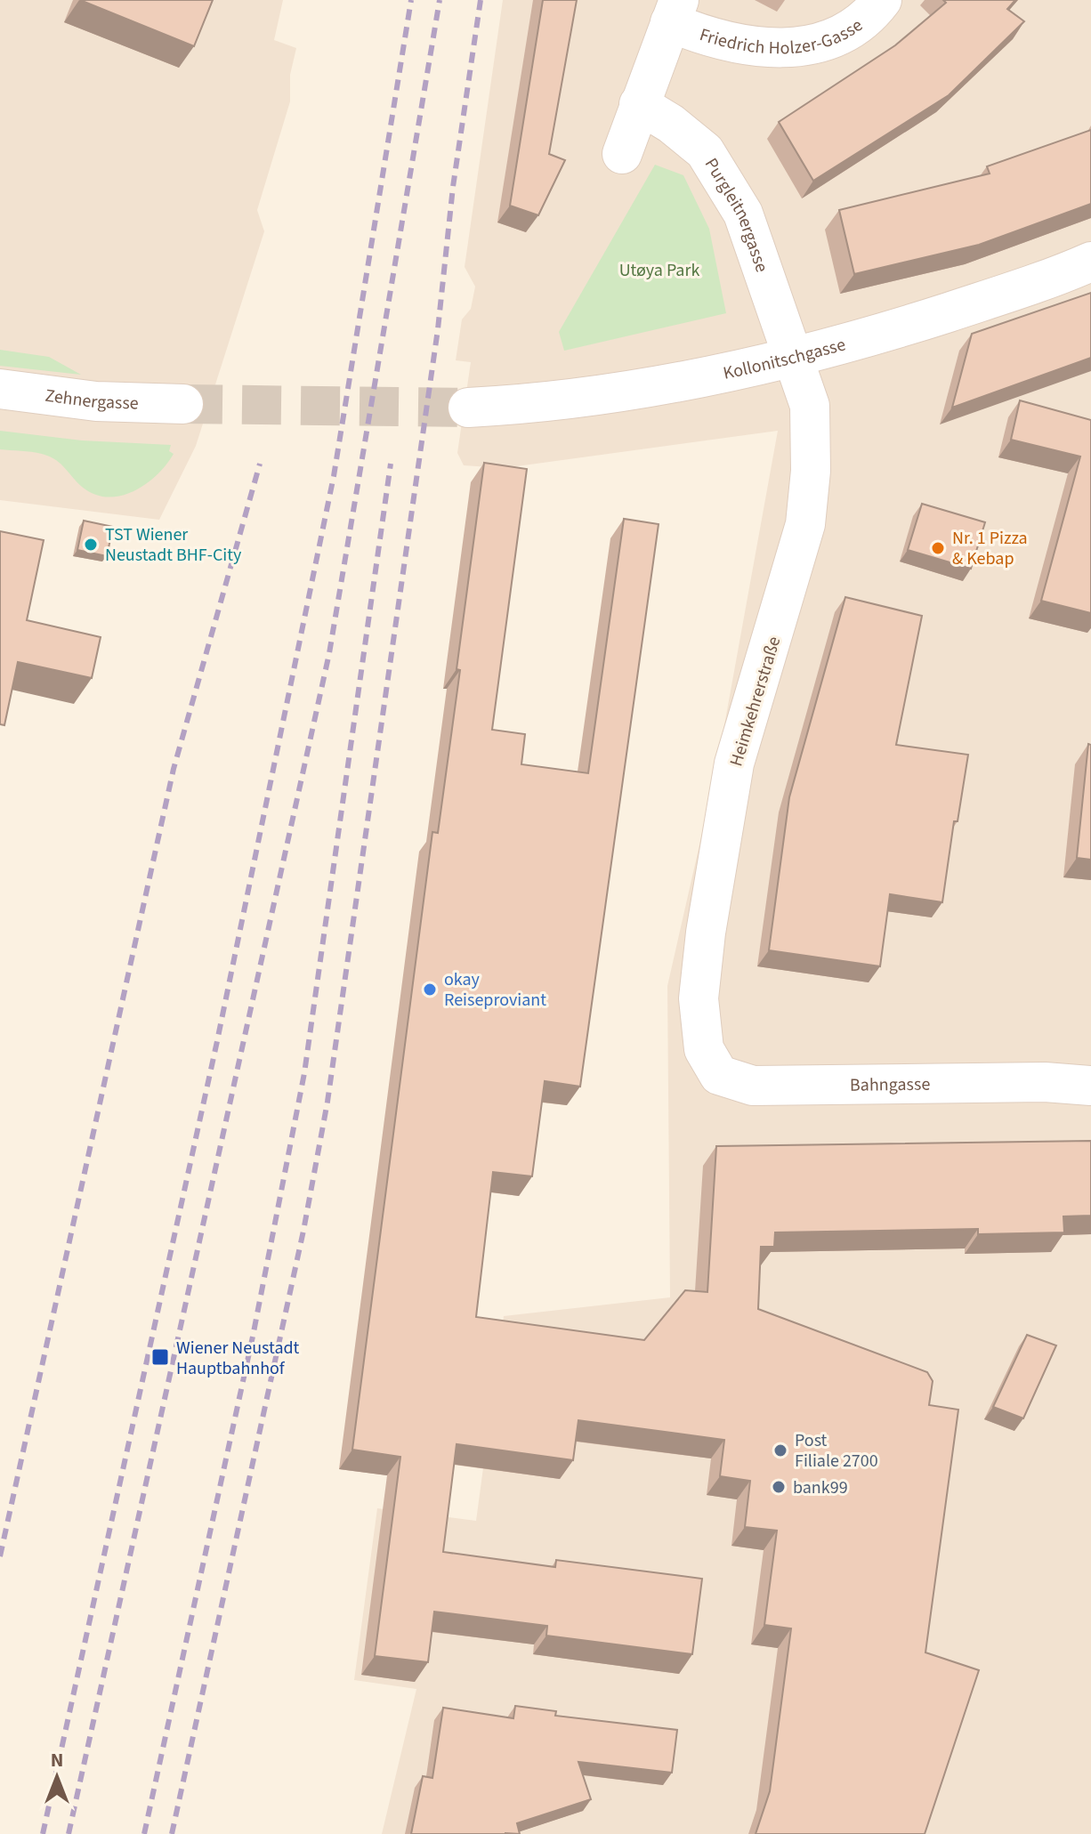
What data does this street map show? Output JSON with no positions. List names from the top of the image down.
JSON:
{
  "streets": {
    "street": [
      "Friedrich Holzer-Gasse",
      "Purgleitnergasse",
      "Kollonitschgasse",
      "Zehnergasse",
      "Heimkehrerstraße",
      "Bahngasse"
    ]
  },
  "crossings": [
    ["Purgleitnergasse", "Kollonitschgasse"],
    ["Purgleitnergasse", "Heimkehrerstraße"],
    ["Kollonitschgasse", "Heimkehrerstraße"],
    ["Heimkehrerstraße", "Bahngasse"]
  ],
  "parks": ["Utøya Park"],
  "places": {
    "other": [
      "TST Wiener Neustadt BHF-City",
      "Nr. 1 Pizza & Kebap",
      "okay Reiseproviant",
      "Post Filiale 2700",
      "bank99"
    ],
    "transit": ["Wiener Neustadt Hauptbahnhof"]
  },
  "north": "top"
}
